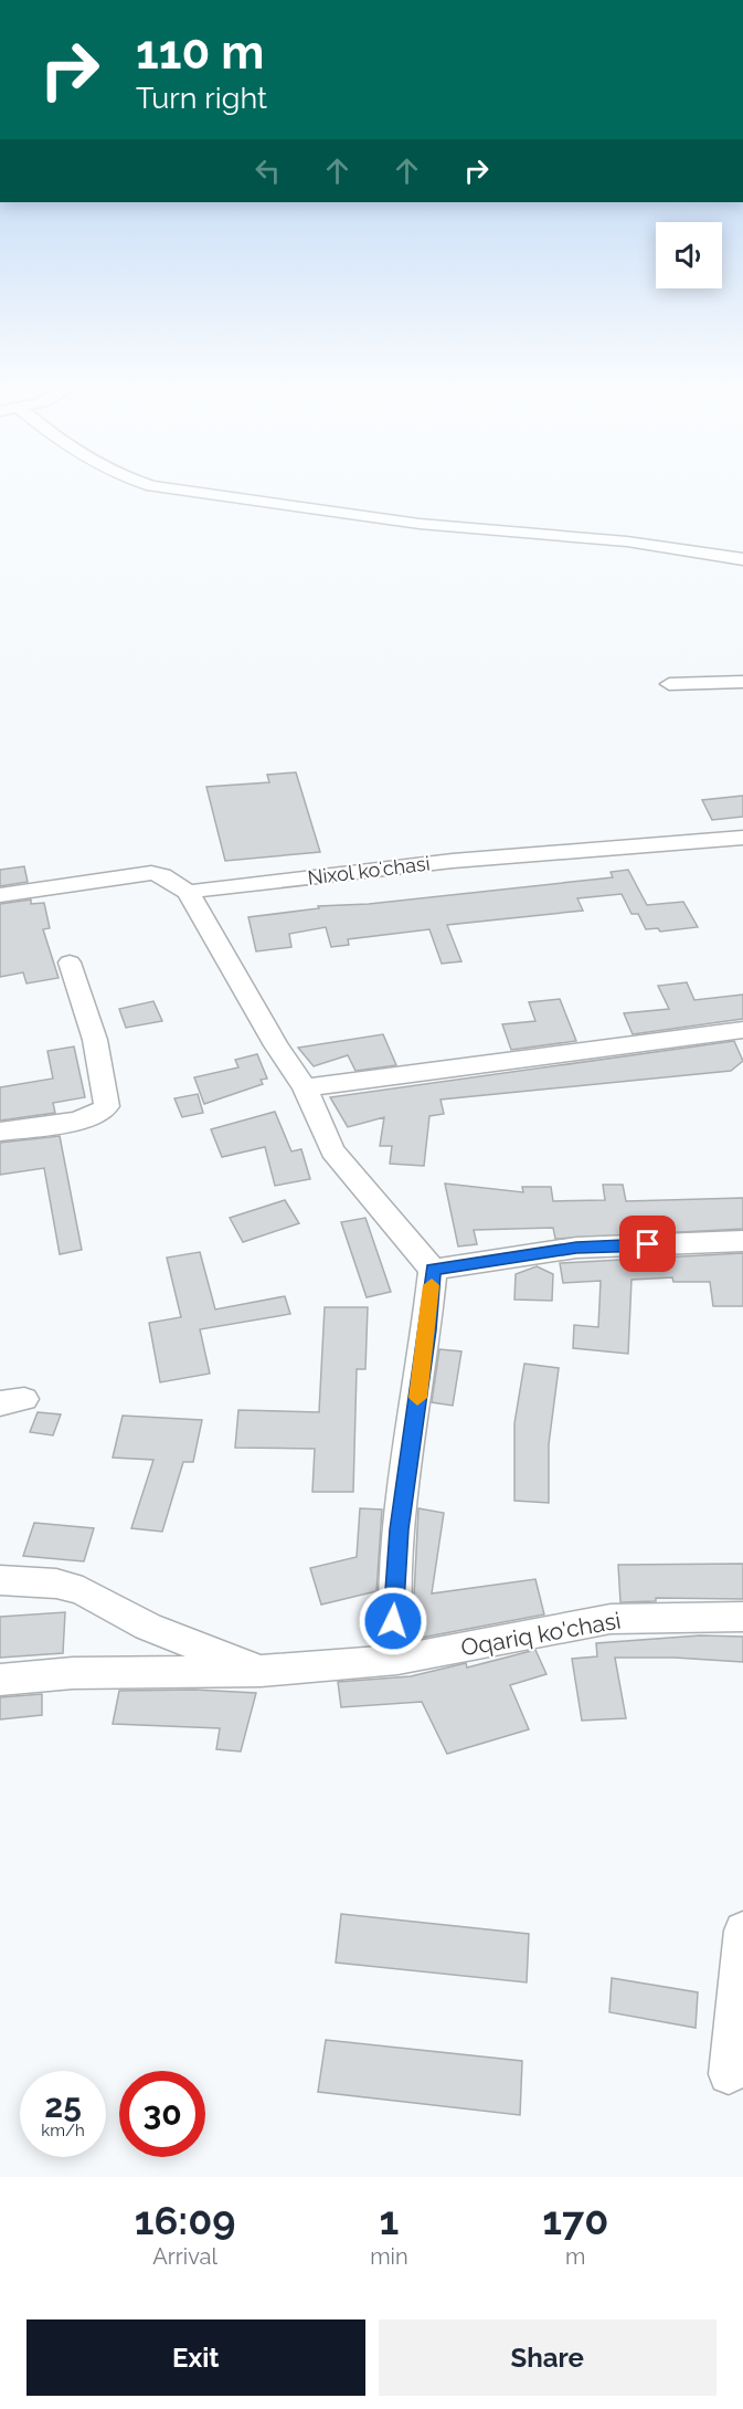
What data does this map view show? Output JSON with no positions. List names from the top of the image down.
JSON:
{
  "streets": {
    "street": ["Nixol koʻchasi", "Oqariq ko'chasi"]
  },
  "page": {
    "turn": ["110 m", "Turn right"],
    "speed": "25 km/h",
    "limit": "30",
    "eta": [
      "16:09",
      "Arrival",
      "1",
      "min",
      "170",
      "m"
    ],
    "buttons": ["Exit", "Share"]
  }
}
